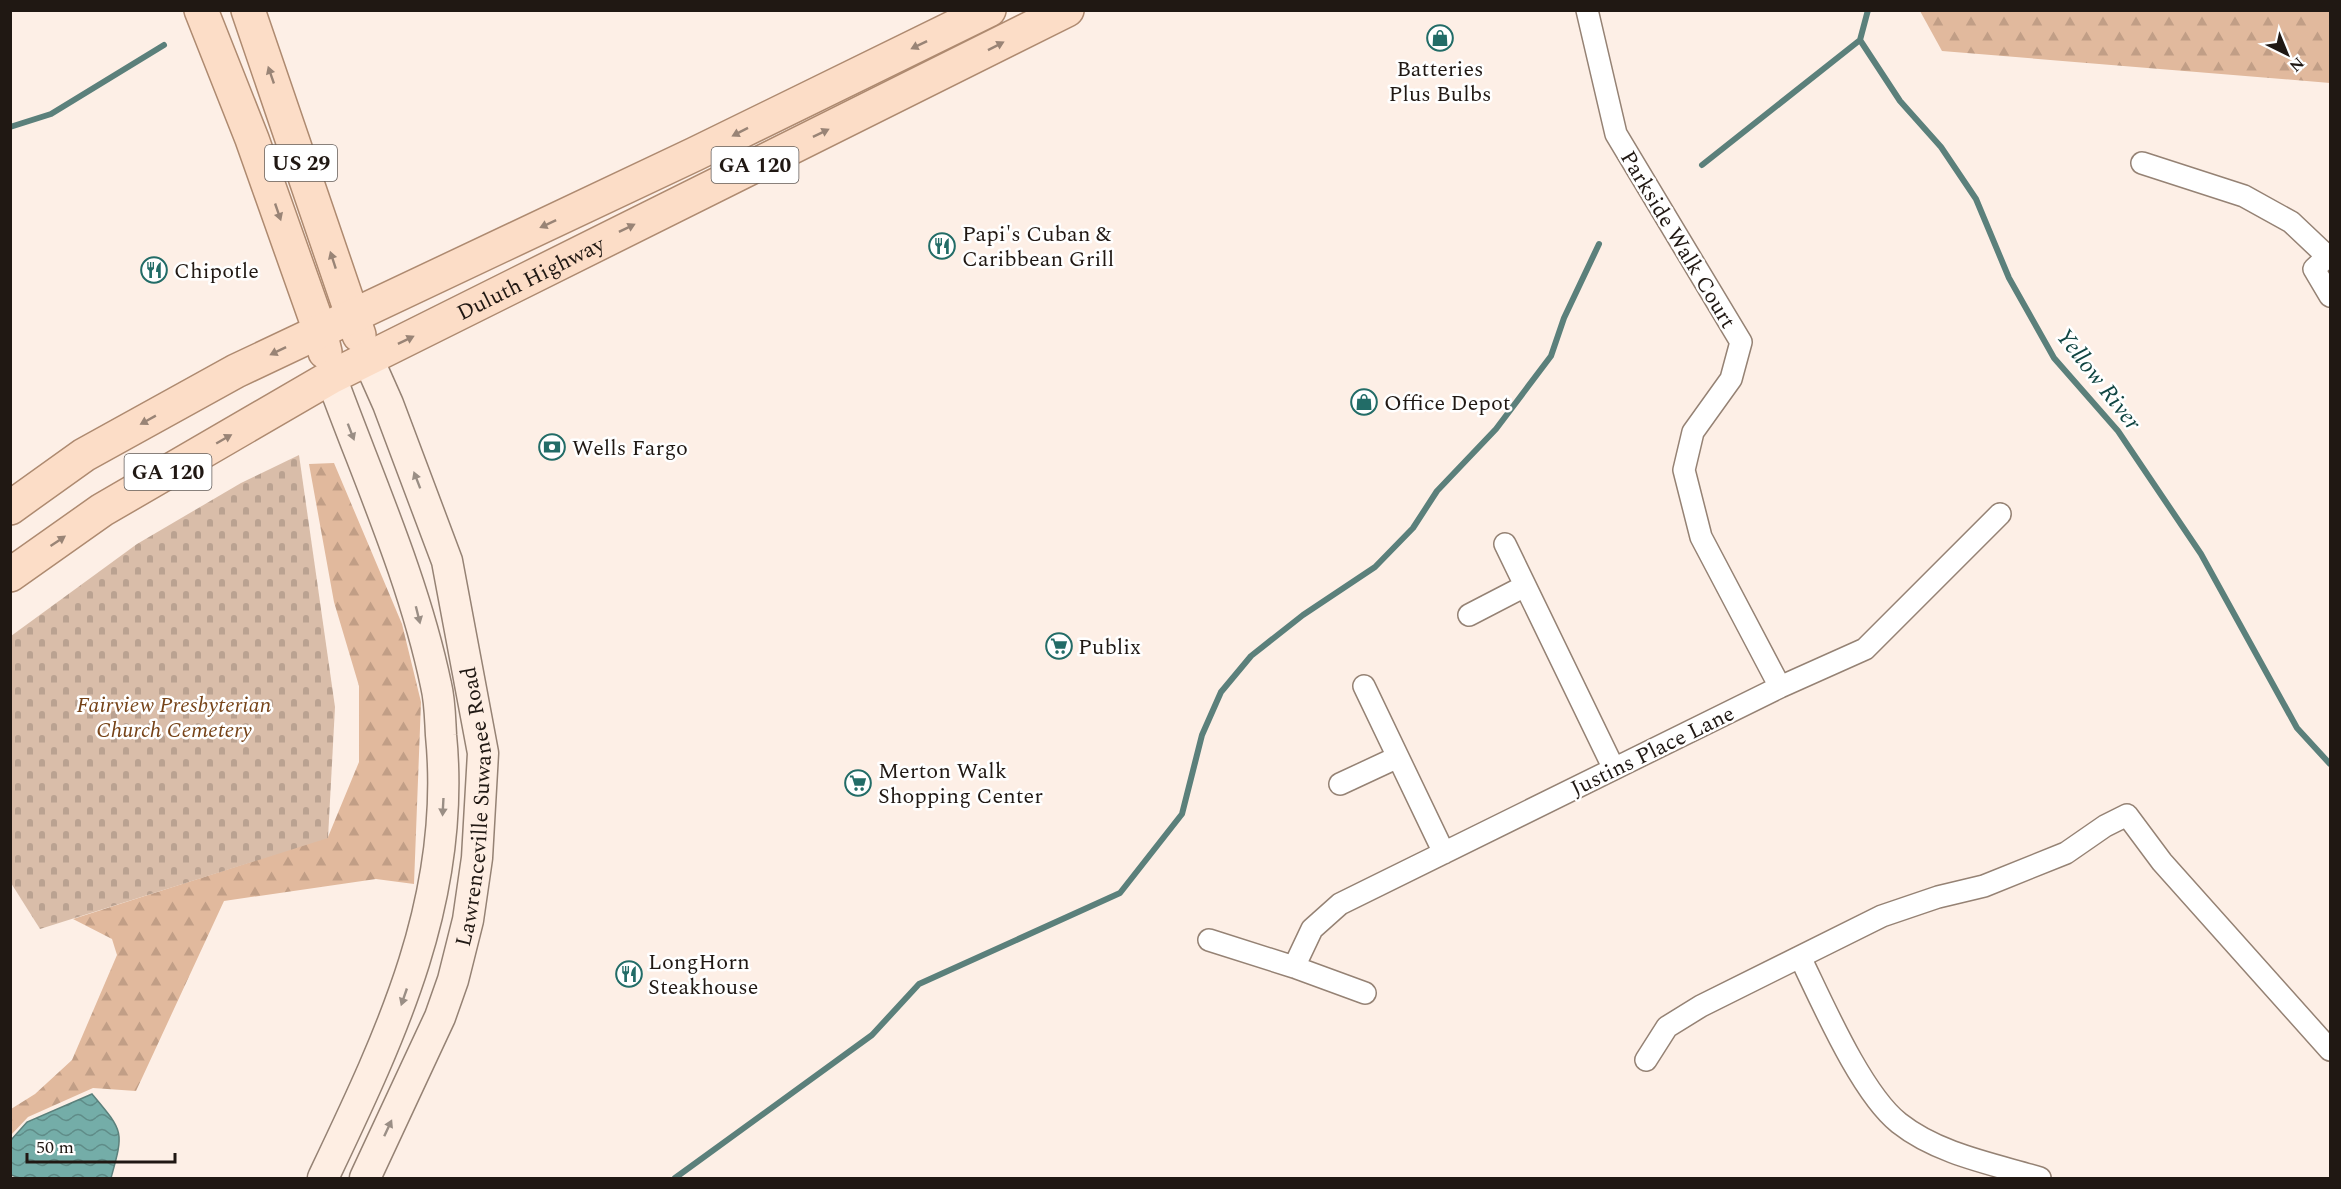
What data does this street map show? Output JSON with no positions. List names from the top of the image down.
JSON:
{
  "streets": {
    "main road": [
      "US 29",
      "GA 120",
      "Duluth Highway",
      "Lawrenceville Suwanee Road"
    ],
    "street": ["Parkside Walk Court", "Justins Place Lane"]
  },
  "crossings": [
    ["US 29", "Duluth Highway"],
    ["US 29", "Lawrenceville Suwanee Road"],
    ["Parkside Walk Court", "Justins Place Lane"],
    ["Duluth Highway", "Lawrenceville Suwanee Road"]
  ],
  "water": ["Yellow River"],
  "parks": ["Fairview Presbyterian Church Cemetery"],
  "places": {
    "shop": ["Batteries Plus Bulbs", "Office Depot"],
    "restaurant": ["Papi's Cuban & Caribbean Grill", "Chipotle", "LongHorn Steakhouse"],
    "bank": ["Wells Fargo"],
    "supermarket": ["Publix", "Merton Walk Shopping Center"]
  },
  "scale_bar": "50 m",
  "north": "bottom right"
}
